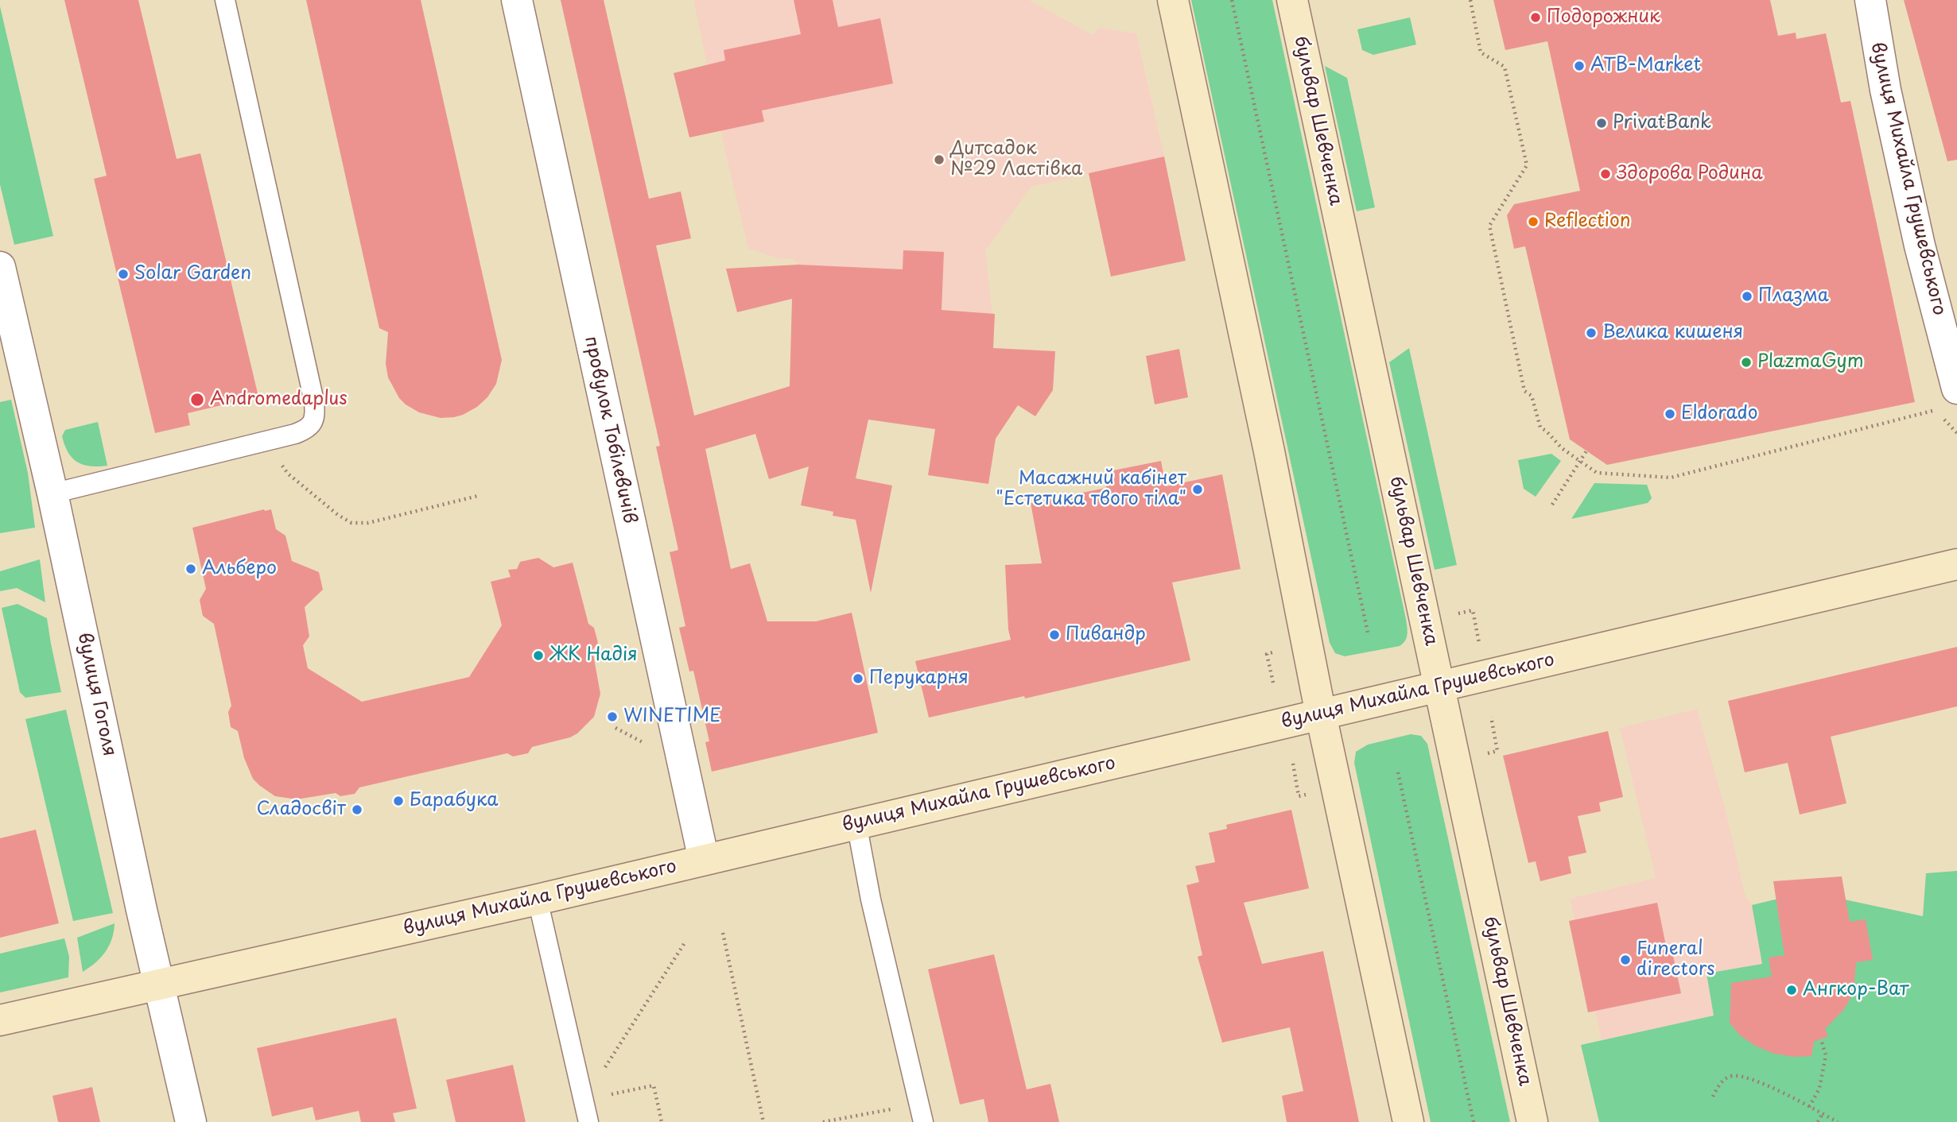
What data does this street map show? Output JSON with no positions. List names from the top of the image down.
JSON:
{
  "streets": {
    "main road": ["бульвар Шевченка", "вулиця Михайла Грушевського"],
    "street": ["провулок Тобілевичів", "вулиця Гоголя"]
  },
  "crossings": [
    ["бульвар Шевченка", "вулиця Михайла Грушевського"],
    ["вулиця Михайла Грушевського", "провулок Тобілевичів"],
    ["вулиця Михайла Грушевського", "вулиця Гоголя"]
  ],
  "places": [
    "Подорожник",
    "ATB-Market",
    "PrivatBank",
    "Дитсадок №29 Ластівка",
    "Здорова Родина",
    "Reflection",
    "Solar Garden",
    "Плазма",
    "Велика кишеня",
    "PlazmaGym",
    "Andromedaplus",
    "Eldorado",
    "Масажний кабінет \"Естетика твого тіла\"",
    "Альберо",
    "Пивандр",
    "ЖК Надія",
    "Перукарня",
    "WINETIME",
    "Барабука",
    "Сладосвіт",
    "Funeral directors",
    "Ангкор-Ват"
  ]
}
